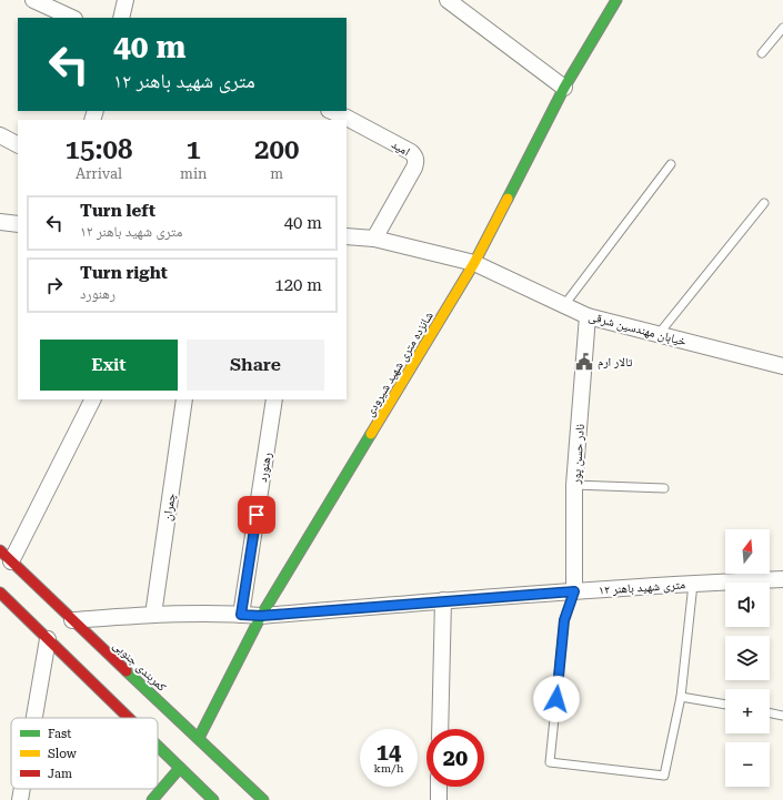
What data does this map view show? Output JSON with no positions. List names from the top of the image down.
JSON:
{
  "streets": {
    "main road": ["شانزده متری شهید شیرودی", "کمربندی جنوبی"],
    "street": [
      "امید",
      "خیابان مهندسین شرقی",
      "نادر حسن پور",
      "رهنورد",
      "چمران",
      "۱۲ متری شهید باهنر"
    ]
  },
  "crossings": [
    ["امید", "خیابان مهندسین شرقی"],
    ["خیابان مهندسین شرقی", "شانزده متری شهید شیرودی"],
    ["خیابان مهندسین شرقی", "نادر حسن پور"],
    ["شانزده متری شهید شیرودی", "۱۲ متری شهید باهنر"],
    ["شانزده متری شهید شیرودی", "کمربندی جنوبی"],
    ["نادر حسن پور", "۱۲ متری شهید باهنر"],
    ["رهنورد", "۱۲ متری شهید باهنر"],
    ["چمران", "۱۲ متری شهید باهنر"],
    ["۱۲ متری شهید باهنر", "کمربندی جنوبی"]
  ],
  "places": {
    "public building": ["تالار ارم"]
  },
  "legend": ["Fast", "Slow", "Jam"],
  "north": "top",
  "page": {
    "turn": ["40 m", "۱۲ متری شهید باهنر"],
    "eta": [
      "15:08",
      "Arrival",
      "1",
      "min",
      "200",
      "m"
    ],
    "list": [
      {
        "name": "Turn left",
        "note": "۱۲ متری شهید باهنر",
        "value": "40 m"
      },
      {
        "name": "Turn right",
        "note": "رهنورد",
        "value": "120 m"
      }
    ],
    "buttons": ["Exit", "Share"],
    "map_buttons": ["+", "−"],
    "speed": "14 km/h",
    "limit": "20"
  }
}
